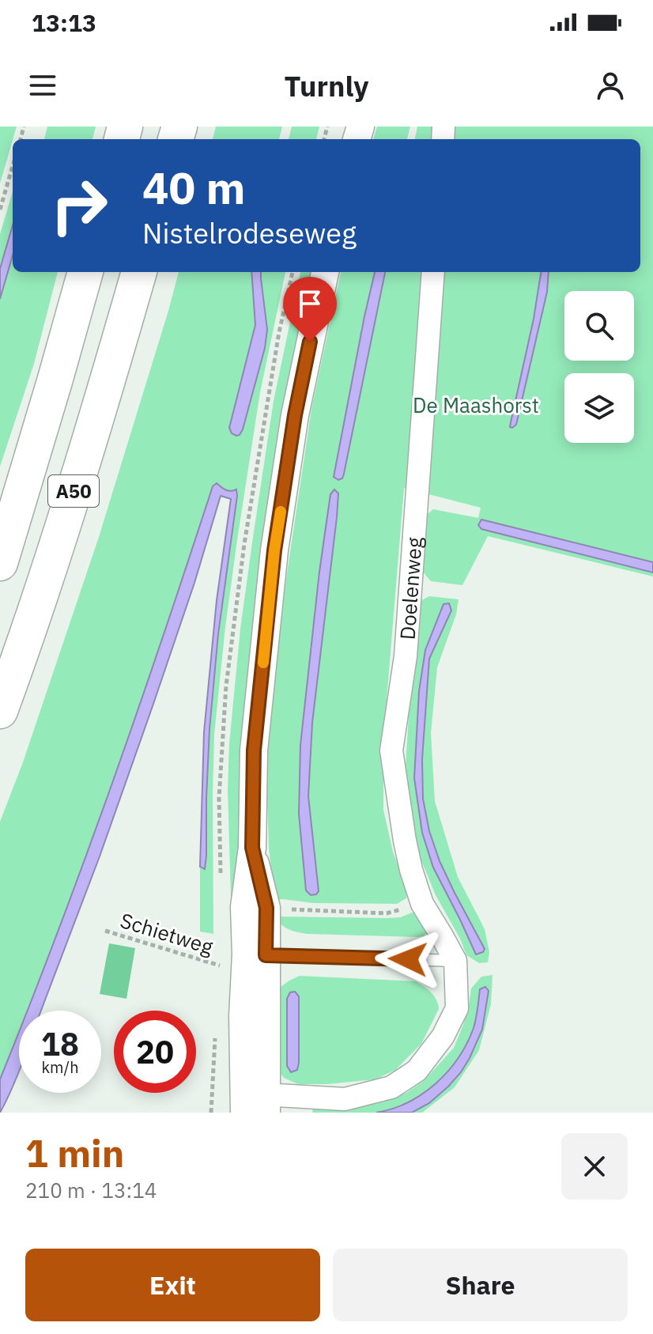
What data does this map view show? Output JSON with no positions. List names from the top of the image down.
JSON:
{
  "streets": {
    "highway": ["A50"],
    "street": ["Doelenweg"],
    "path": ["Schietweg"]
  },
  "parks": ["De Maashorst"],
  "page": {
    "status": "13:13",
    "header": "Turnly",
    "turn": ["40 m", "Nistelrodeseweg"],
    "speed": "18 km/h",
    "limit": "20",
    "heading": ["1 min", "210 m · 13:14"],
    "buttons": ["Exit", "Share"]
  }
}
